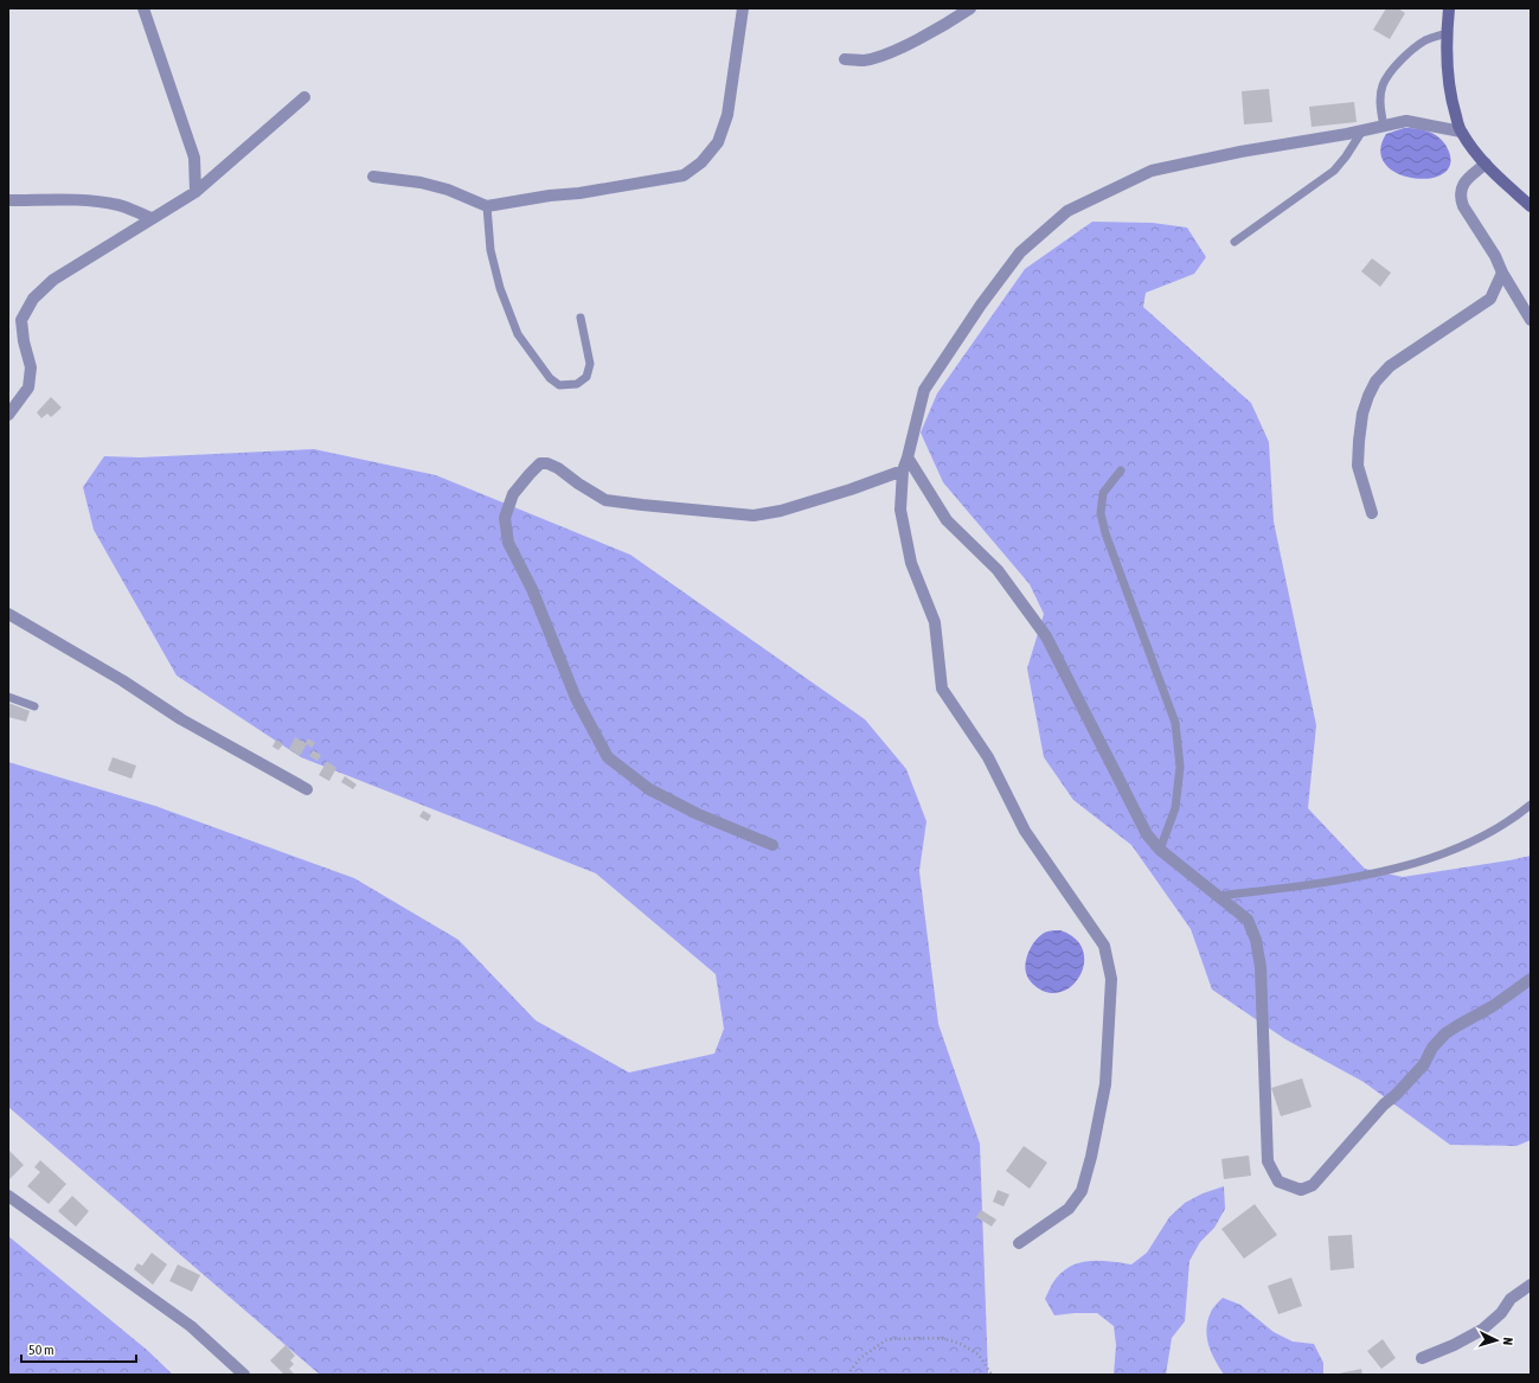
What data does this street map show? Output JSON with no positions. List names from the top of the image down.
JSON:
{
  "scale_bar": "50 m",
  "north": "right"
}
